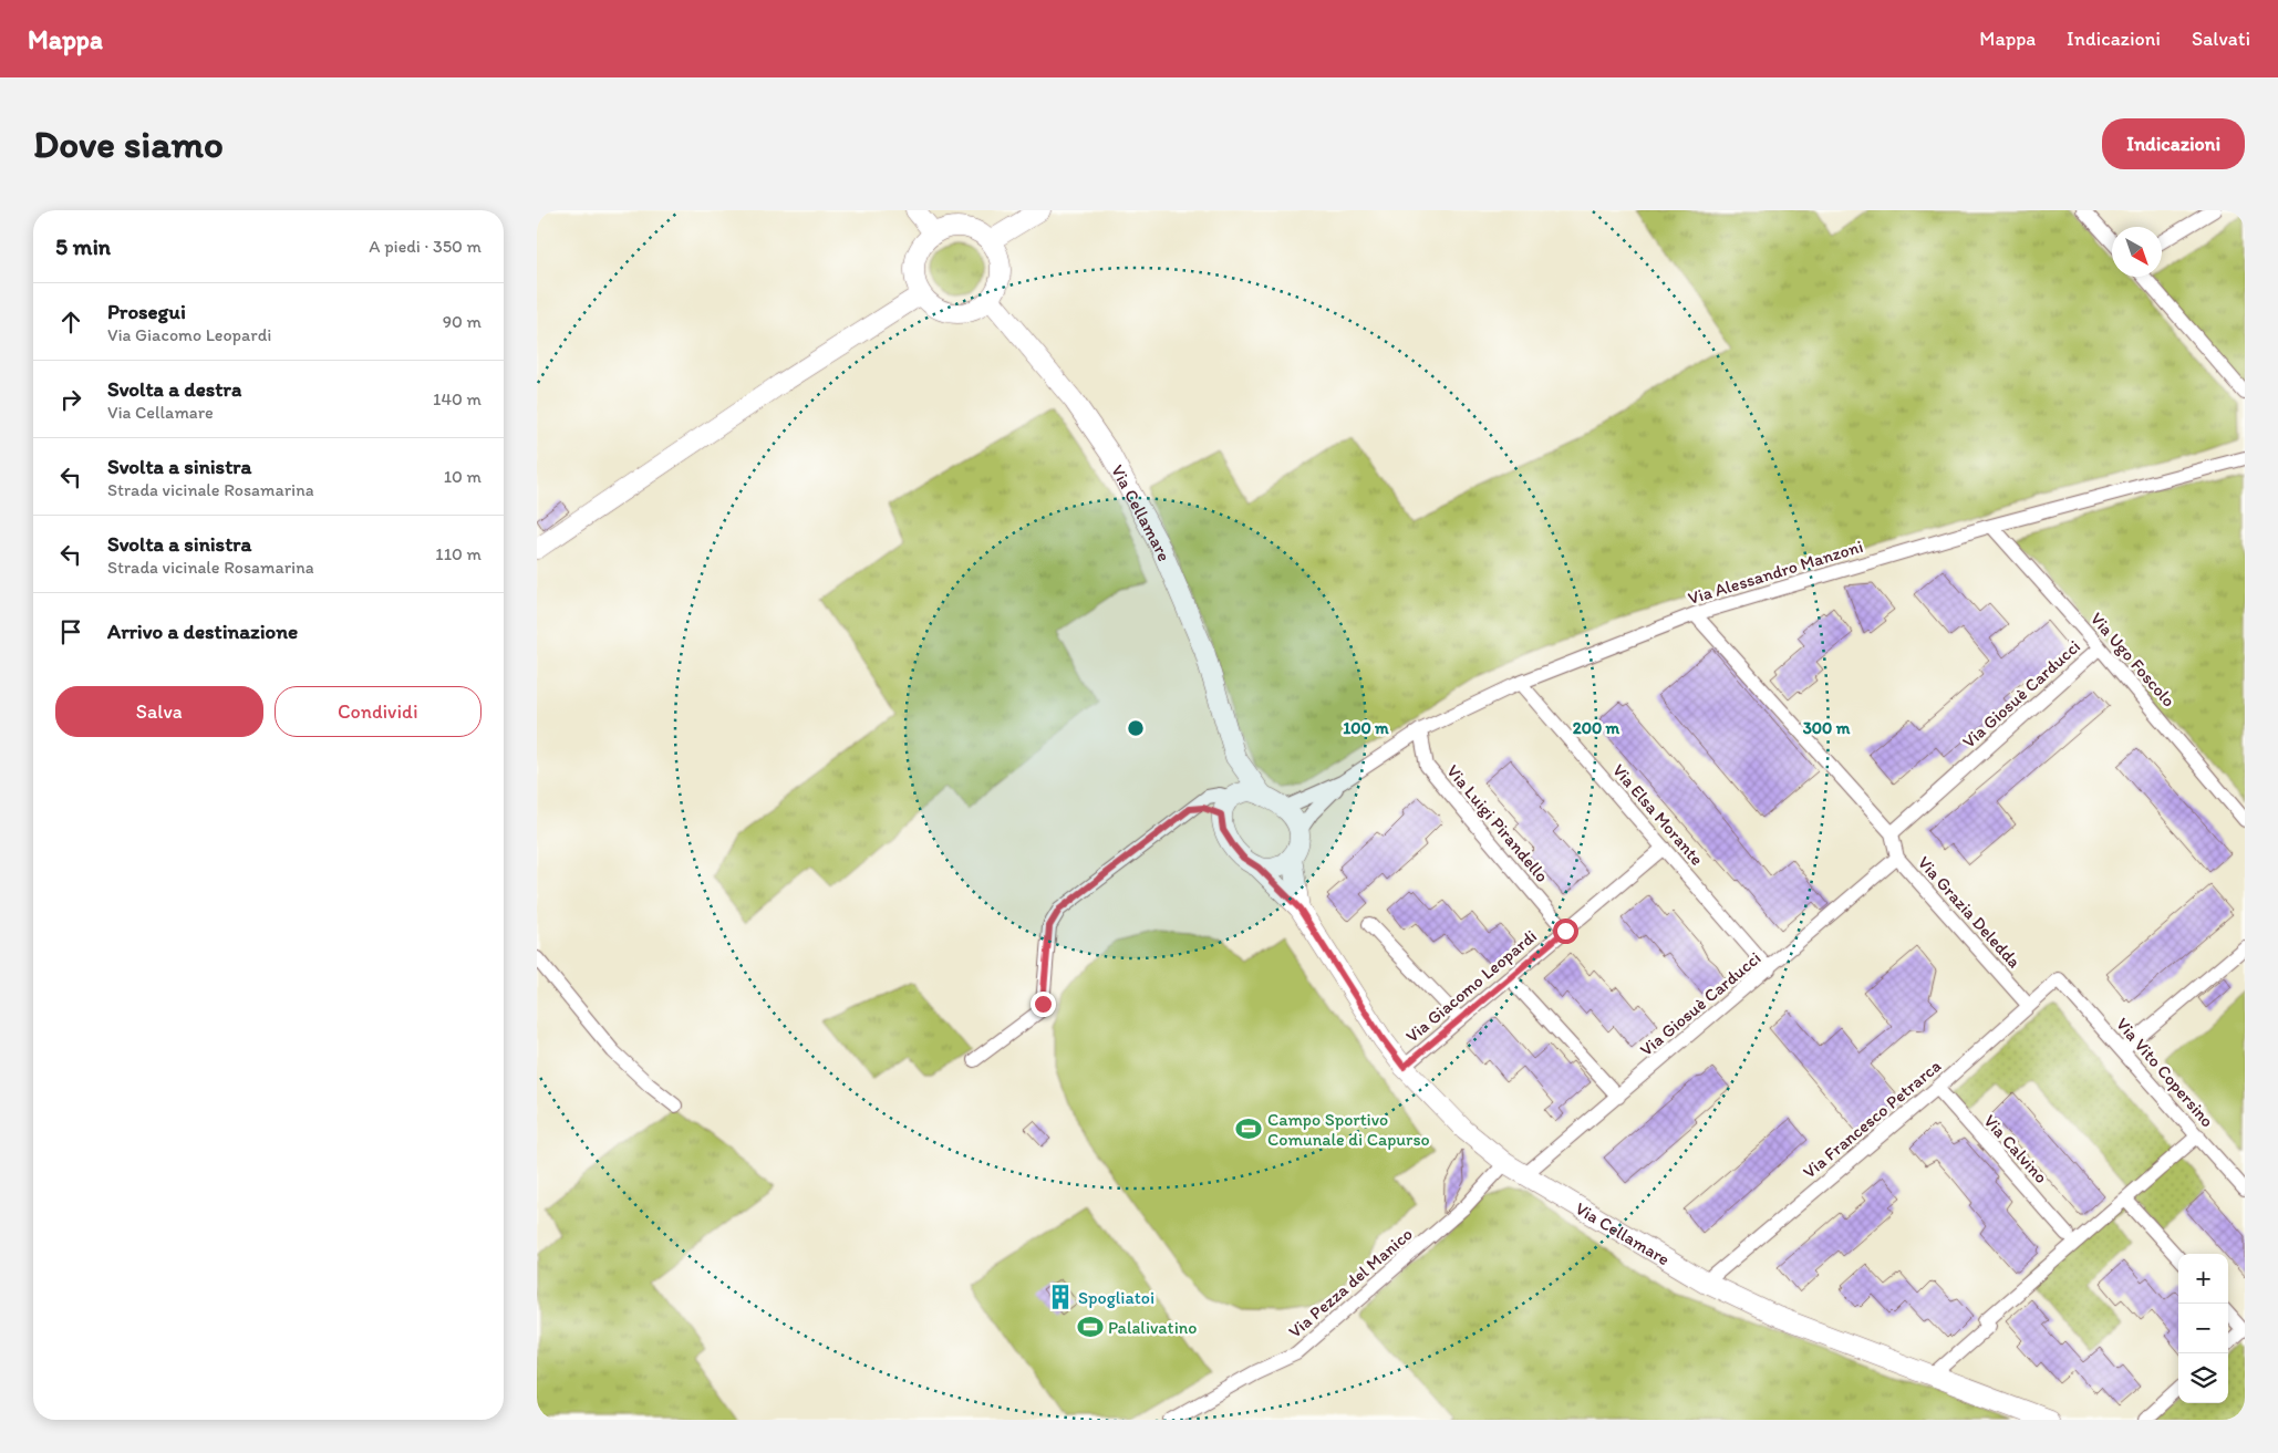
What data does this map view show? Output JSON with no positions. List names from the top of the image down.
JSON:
{
  "streets": {
    "street": [
      "Via Cellamare",
      "Via Alessandro Manzoni",
      "Via Ugo Foscolo",
      "Via Giosuè Carducci",
      "Via Elsa Morante",
      "Via Luigi Pirandello",
      "Via Grazia Deledda",
      "Via Giacomo Leopardi",
      "Via Vito Copersino",
      "Via Francesco Petrarca",
      "Via Calvino",
      "Via Pezza del Manico"
    ]
  },
  "crossings": [
    ["Via Cellamare", "Via Alessandro Manzoni"],
    ["Via Cellamare", "Via Giosuè Carducci"],
    ["Via Cellamare", "Via Giacomo Leopardi"],
    ["Via Cellamare", "Via Francesco Petrarca"],
    ["Via Cellamare", "Via Pezza del Manico"],
    ["Via Alessandro Manzoni", "Via Ugo Foscolo"],
    ["Via Alessandro Manzoni", "Via Elsa Morante"],
    ["Via Alessandro Manzoni", "Via Luigi Pirandello"],
    ["Via Alessandro Manzoni", "Via Grazia Deledda"],
    ["Via Ugo Foscolo", "Via Giosuè Carducci"],
    ["Via Giosuè Carducci", "Via Elsa Morante"],
    ["Via Giosuè Carducci", "Via Grazia Deledda"],
    ["Via Elsa Morante", "Via Giacomo Leopardi"],
    ["Via Luigi Pirandello", "Via Giacomo Leopardi"],
    ["Via Grazia Deledda", "Via Francesco Petrarca"],
    ["Via Vito Copersino", "Via Francesco Petrarca"],
    ["Via Francesco Petrarca", "Via Calvino"]
  ],
  "places": {
    "sports": ["Campo Sportivo Comunale di Capurso", "Palalivatino"],
    "building": ["Spogliatoi"]
  },
  "north": "bottom right",
  "page": {
    "header": "Mappa",
    "nav": ["Mappa", "Indicazioni", "Salvati"],
    "buttons": [
      "Indicazioni",
      ["Salva", "Condividi"]
    ],
    "title": "Dove siamo",
    "heading": ["5 min", "A piedi · 350 m"],
    "list": [
      ["Prosegui", "Via Giacomo Leopardi", "90 m"],
      ["Svolta a destra", "Via Cellamare", "140 m"],
      ["Svolta a sinistra", "Strada vicinale Rosamarina", "10 m"],
      ["Svolta a sinistra", "Strada vicinale Rosamarina", "110 m"],
      "Arrivo a destinazione"
    ],
    "map_buttons": ["+", "−"]
  },
  "rings": ["100 m", "200 m", "300 m"]
}
